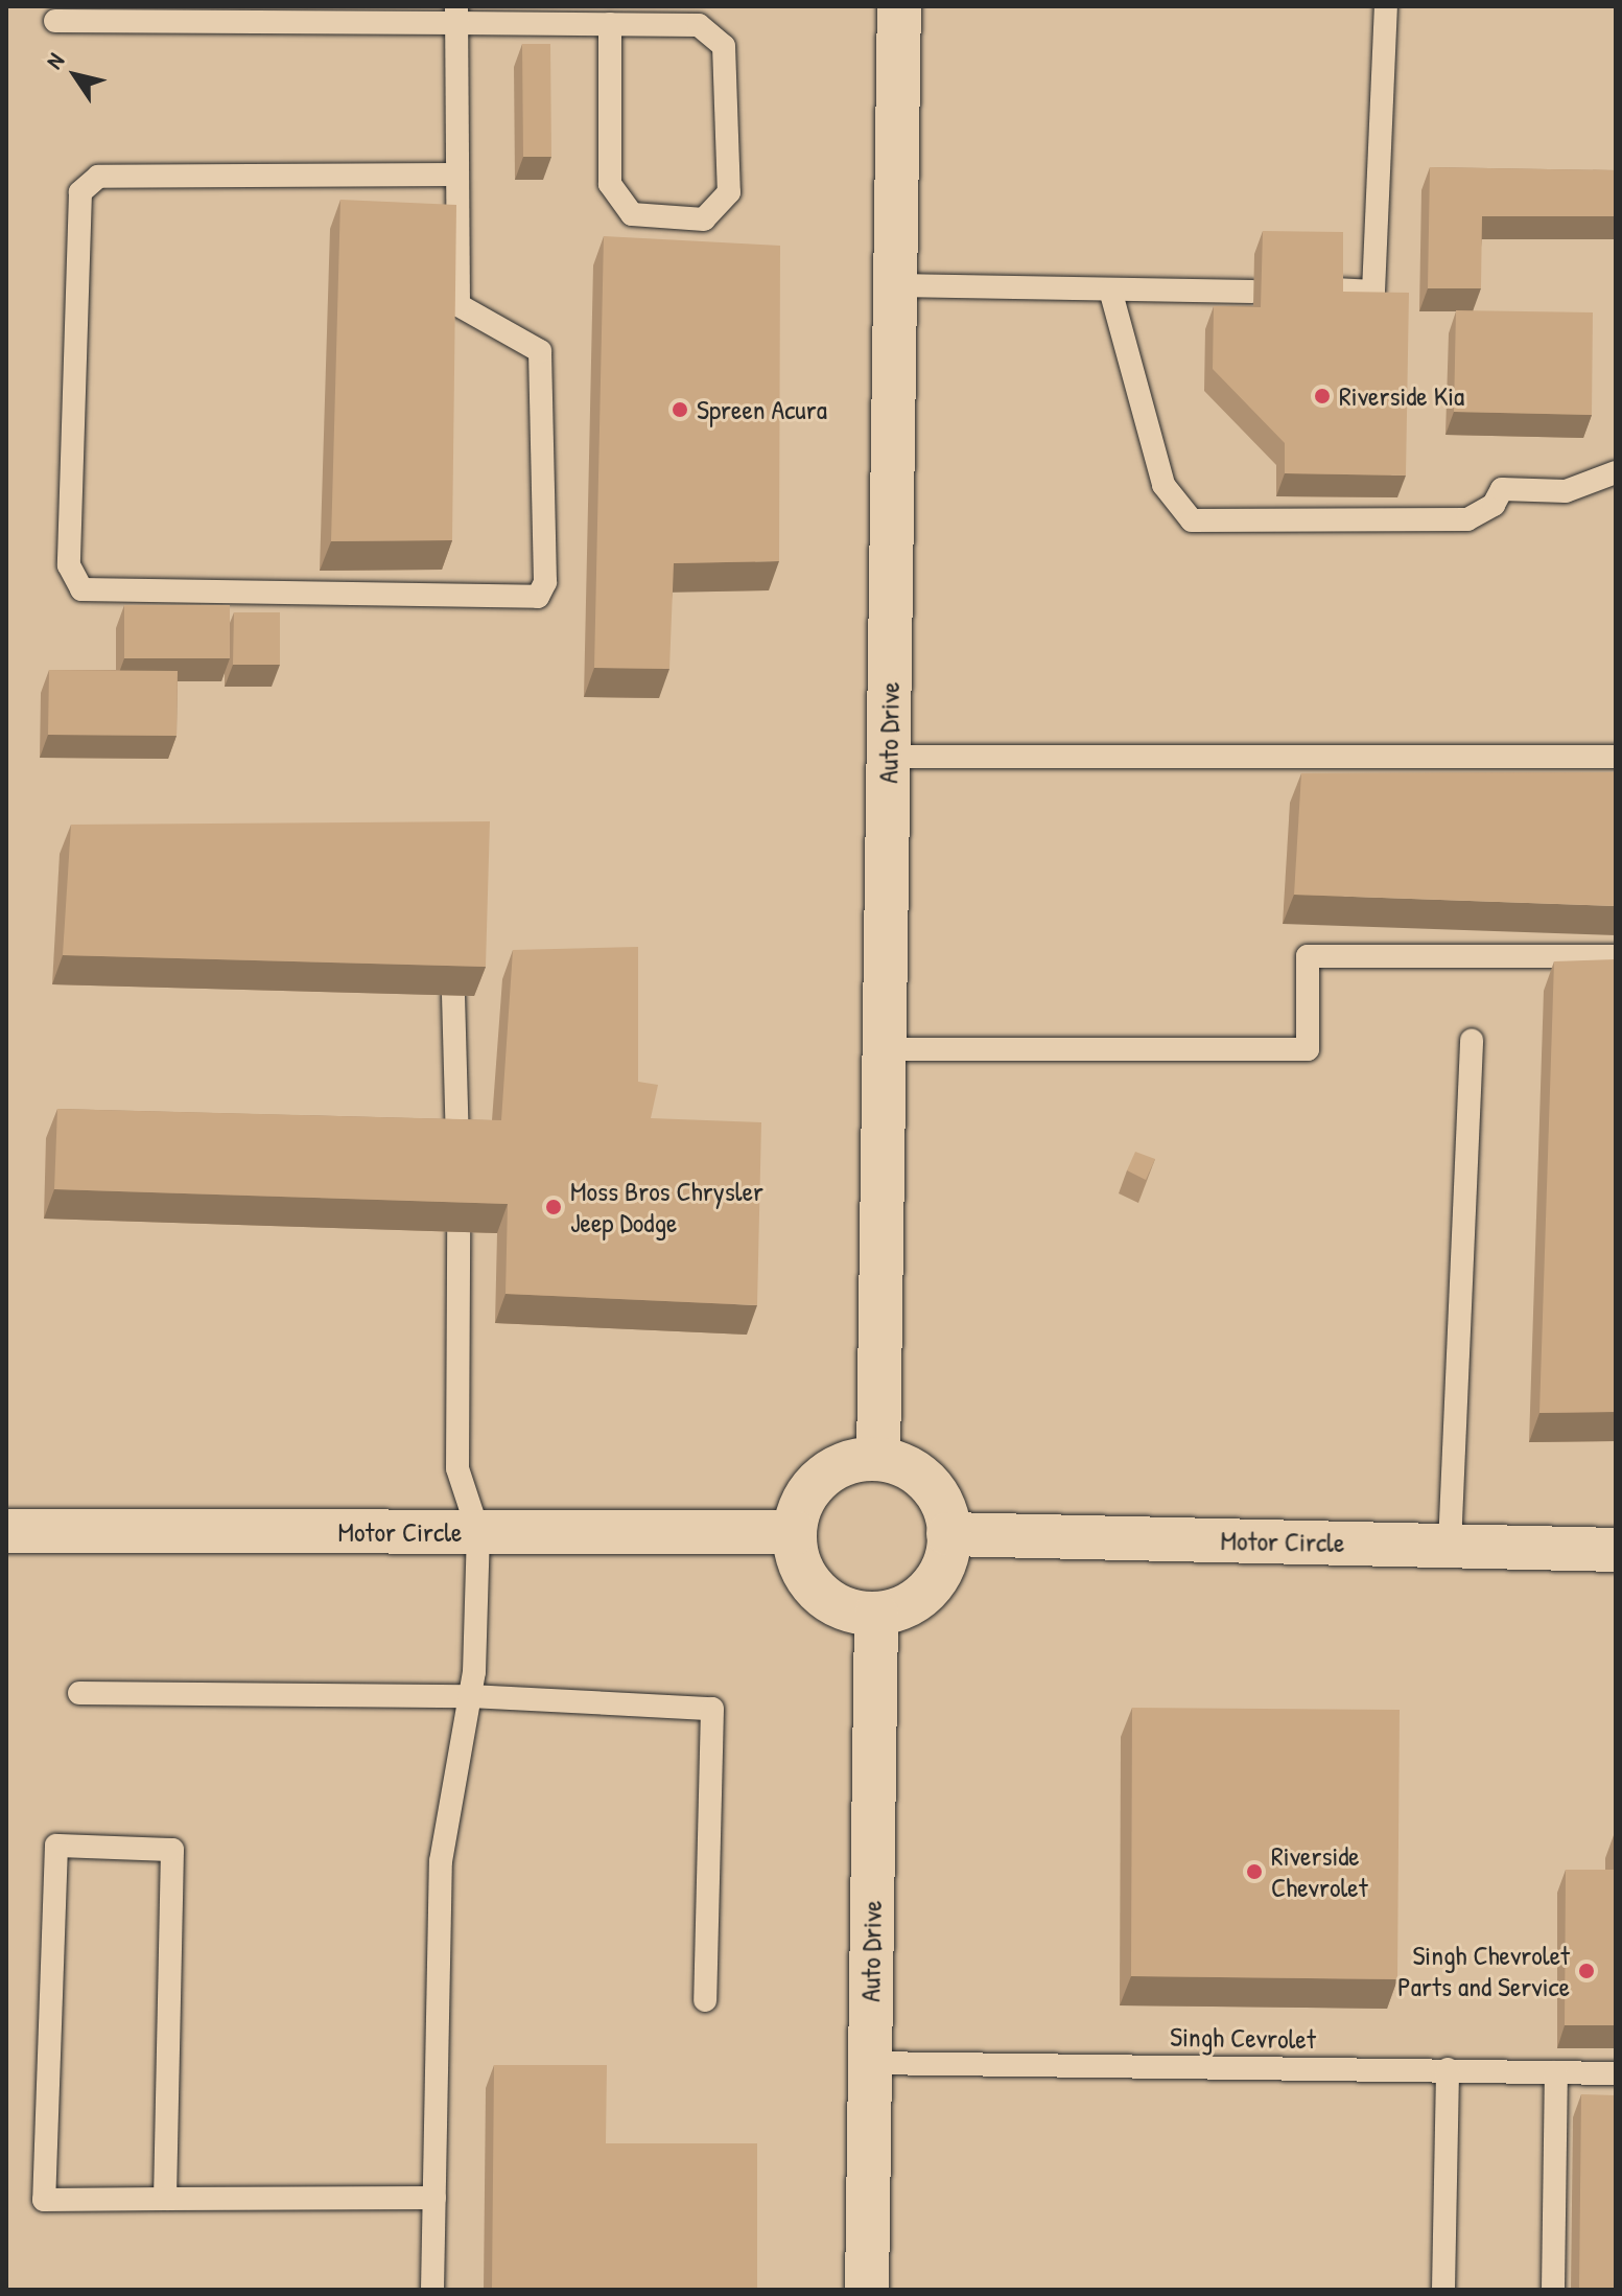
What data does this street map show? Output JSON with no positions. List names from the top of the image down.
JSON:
{
  "streets": {
    "street": ["Auto Drive", "Motor Circle"],
    "lane": ["Singh Cevrolet"]
  },
  "crossings": [
    ["Auto Drive", "Motor Circle"],
    ["Auto Drive", "Singh Cevrolet"]
  ],
  "places": [
    "Riverside Kia",
    "Spreen Acura",
    "Moss Bros Chrysler Jeep Dodge",
    "Riverside Chevrolet",
    "Singh Chevrolet Parts and Service"
  ],
  "north": "top left"
}
